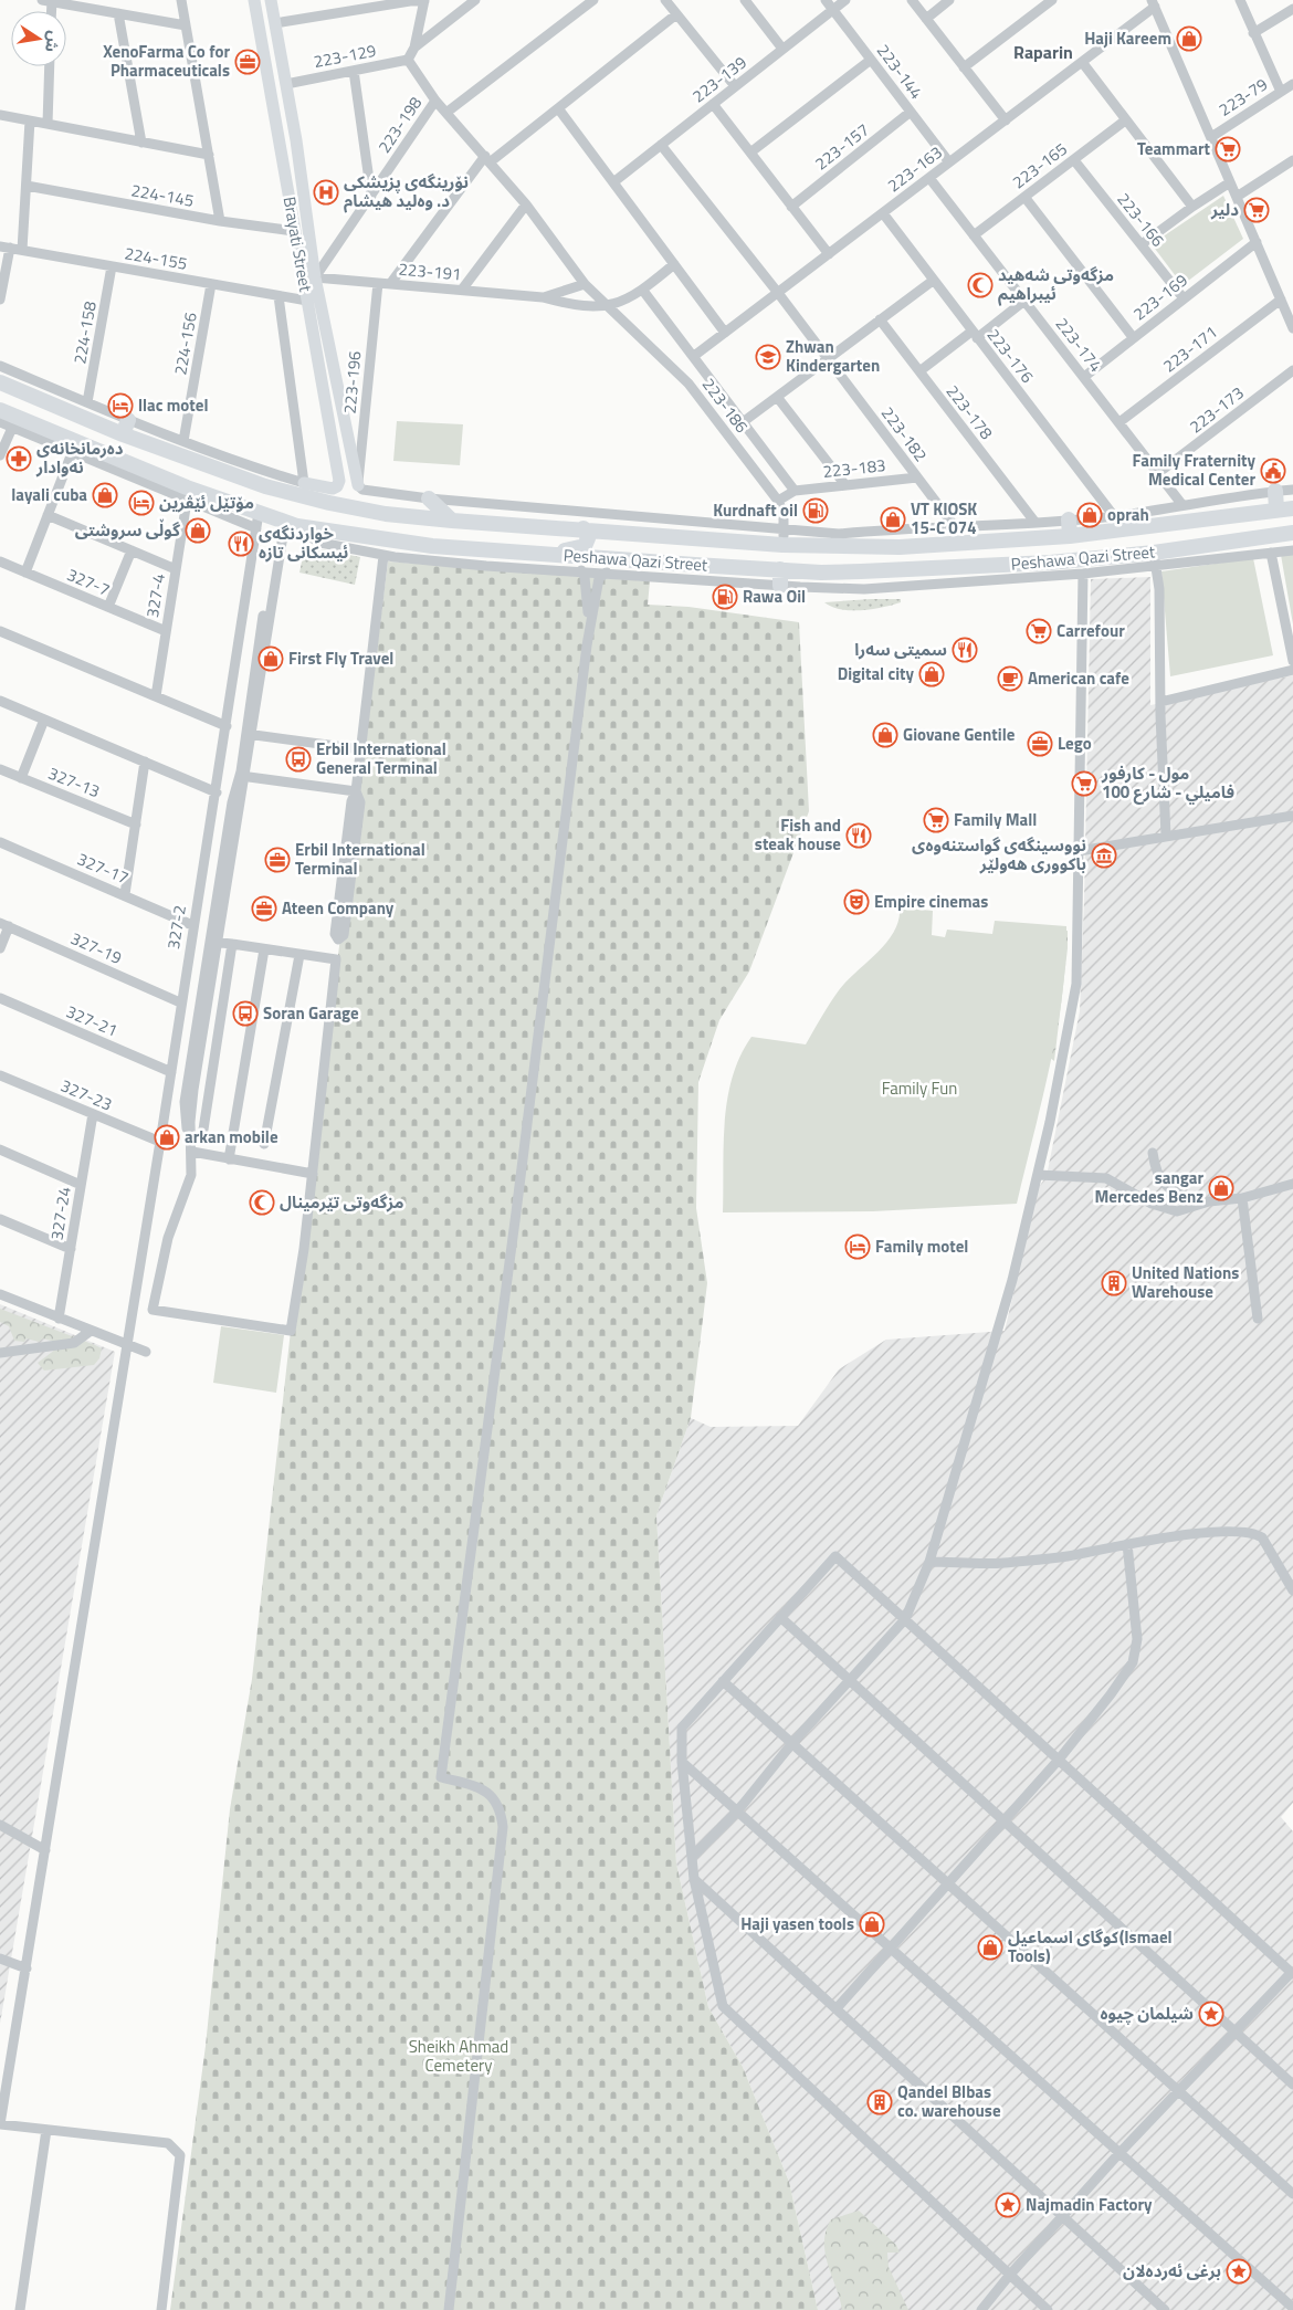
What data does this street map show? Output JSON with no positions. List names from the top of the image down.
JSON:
{
  "streets": {
    "highway": ["Peshawa Qazi Street"],
    "main road": ["Brayati Street"],
    "street": [
      "223-129",
      "223-144",
      "223-139",
      "223-79",
      "223-198",
      "223-157",
      "223-165",
      "223-163",
      "224-145",
      "223-166",
      "224-155",
      "223-191",
      "223-169",
      "224-158",
      "224-156",
      "223-174",
      "223-171",
      "223-176",
      "223-196",
      "223-186",
      "223-173",
      "223-178",
      "223-182",
      "223-183",
      "327-7",
      "327-4",
      "327-13",
      "327-17",
      "327-2",
      "327-19",
      "327-21",
      "327-23",
      "327-24"
    ]
  },
  "crossings": [
    ["223-129", "Brayati Street"],
    ["223-129", "223-186"],
    ["223-144", "223-139"],
    ["223-144", "223-157"],
    ["223-144", "223-163"],
    ["223-139", "223-182"],
    ["223-198", "Brayati Street"],
    ["223-198", "223-191"],
    ["223-198", "223-186"],
    ["223-165", "223-166"],
    ["223-165", "223-174"],
    ["223-163", "223-174"],
    ["223-163", "223-176"],
    ["223-163", "223-182"],
    ["224-145", "Brayati Street"],
    ["223-166", "223-169"],
    ["Brayati Street", "224-155"],
    ["Brayati Street", "223-191"],
    ["Brayati Street", "223-196"],
    ["Brayati Street", "Peshawa Qazi Street"],
    ["224-155", "224-158"],
    ["224-155", "224-156"],
    ["223-191", "223-196"],
    ["223-169", "223-174"],
    ["223-174", "223-171"],
    ["223-174", "223-173"],
    ["223-186", "Peshawa Qazi Street"],
    ["223-182", "223-183"],
    ["Peshawa Qazi Street", "327-2"],
    ["327-7", "327-4"],
    ["327-17", "327-2"],
    ["327-2", "327-19"],
    ["327-2", "327-21"],
    ["327-2", "327-23"],
    ["327-23", "327-24"]
  ],
  "districts": ["Raparin"],
  "parks": ["Family Fun", "Sheikh Ahmad Cemetery"],
  "places": {
    "shop": [
      "Haji Kareem",
      "layali cuba",
      "oprah",
      "VT KIOSK 15-C 074",
      "گوڵی سروشتی",
      "First Fly Travel",
      "Digital city",
      "Giovane Gentile",
      "arkan mobile",
      "sangar Mercedes Benz",
      "Haji yasen tools",
      "كوگای اسماعیل(Ismael Tools)"
    ],
    "office": [
      "XenoFarma Co for Pharmaceuticals",
      "Lego",
      "Erbil International Terminal",
      "Ateen Company"
    ],
    "supermarket": [
      "Teammart",
      "دلير",
      "Carrefour",
      "مول - كارفور فاميلي - شارع 100",
      "Family Mall"
    ],
    "hospital": ["نۆرینگەی پزیشکی د. وەلید هیشام"],
    "mosque": ["مزگەوتی شەهید ئیبراهیم", "مزگەوتی تێرمینال"],
    "school or university": ["Zhwan Kindergarten"],
    "hotel": ["llac motel", "مۆتێل ئێڤرین", "Family motel"],
    "pharmacy": ["دەرمانخانەی نەوادار"],
    "public building": ["Family Fraternity Medical Center"],
    "fuel station": ["Kurdnaft oil", "Rawa Oil"],
    "restaurant": ["خواردنگەی ئیسکانی تازە", "سمیتی سەرا", "Fish and steak house"],
    "cafe": ["American cafe"],
    "bus stop": ["Erbil International General Terminal", "Soran Garage"],
    "museum": ["نووسینگەی گواستنەوەی باکووری هەولێر"],
    "theatre": ["Empire cinemas"],
    "building": ["United Nations Warehouse", "Qandel Blbas co. warehouse"],
    "place": ["شيلمان چیوه", "Najmadin Factory", "برغی ئەردەلان"]
  },
  "north": "right"
}
